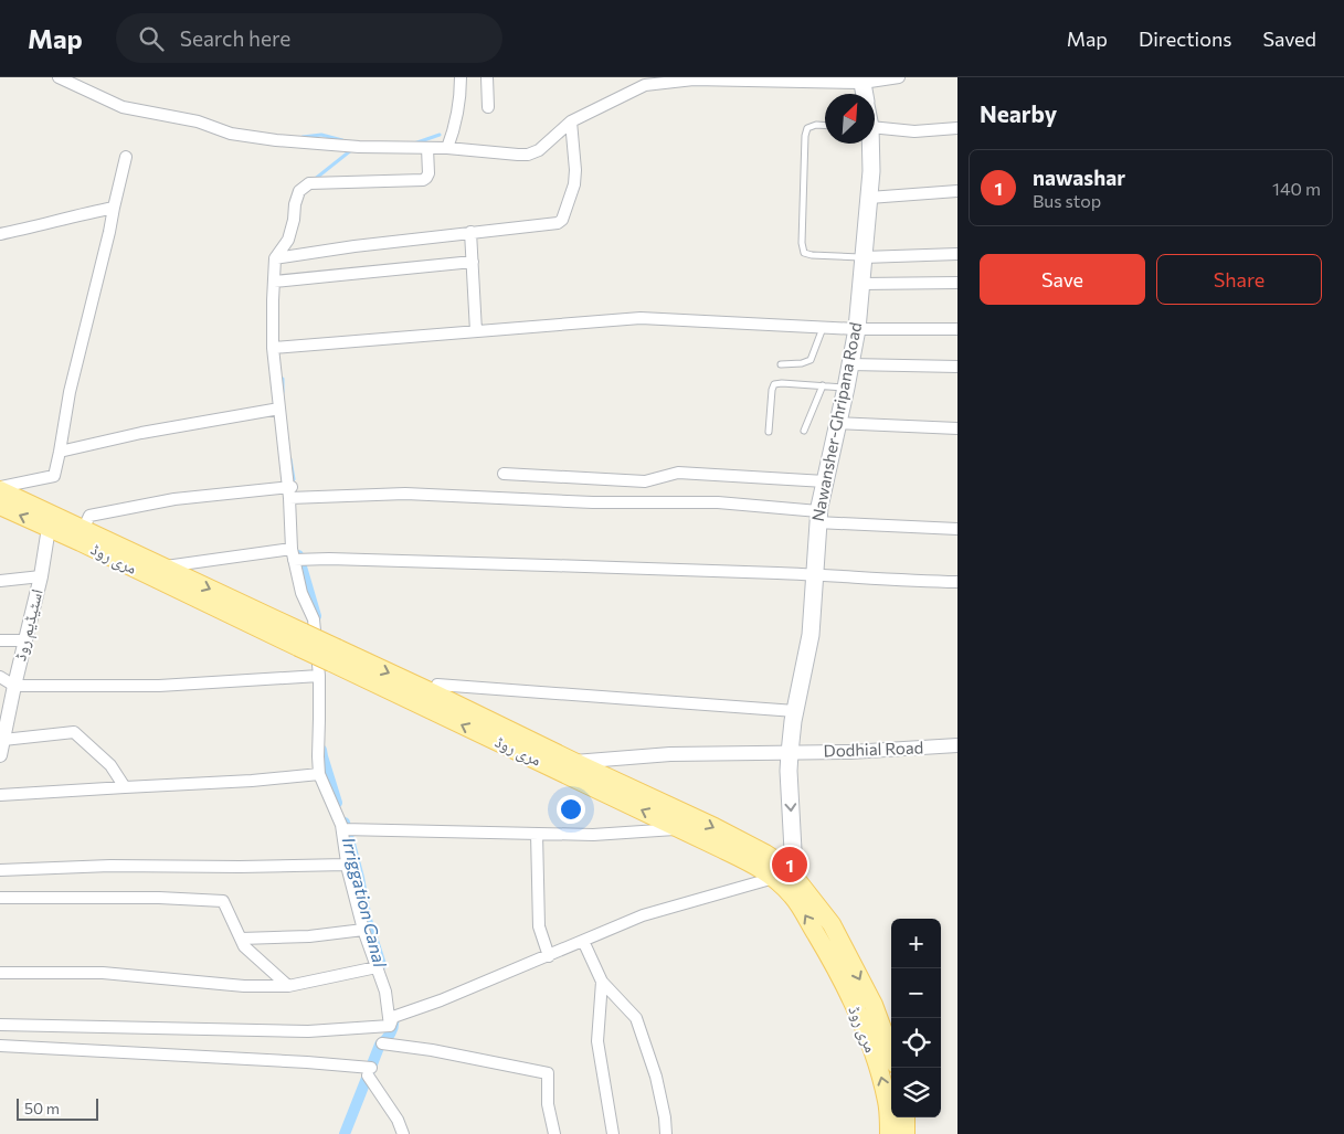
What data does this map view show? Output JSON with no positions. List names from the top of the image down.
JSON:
{
  "streets": {
    "main road": ["Nawansher-Ghripana Road", "مری روڈ"],
    "street": ["اسٹیڈیم روڈ", "Dodhial Road"]
  },
  "crossings": [
    ["Nawansher-Ghripana Road", "مری روڈ"],
    ["Nawansher-Ghripana Road", "Dodhial Road"],
    ["مری روڈ", "اسٹیڈیم روڈ"],
    ["مری روڈ", "Dodhial Road"]
  ],
  "water": ["Irriggation Canal"],
  "scale_bar": "50 m",
  "north": "top right",
  "page": {
    "header": "Map",
    "search": "Search here",
    "nav": ["Map", "Directions", "Saved"],
    "heading": "Nearby",
    "list": [
      {
        "mark": "1",
        "name": "nawashar",
        "note": "Bus stop",
        "value": "140 m"
      }
    ],
    "buttons": ["Save", "Share"],
    "pins": "1",
    "map_buttons": ["+", "−"],
    "scale": "50 m"
  }
}
